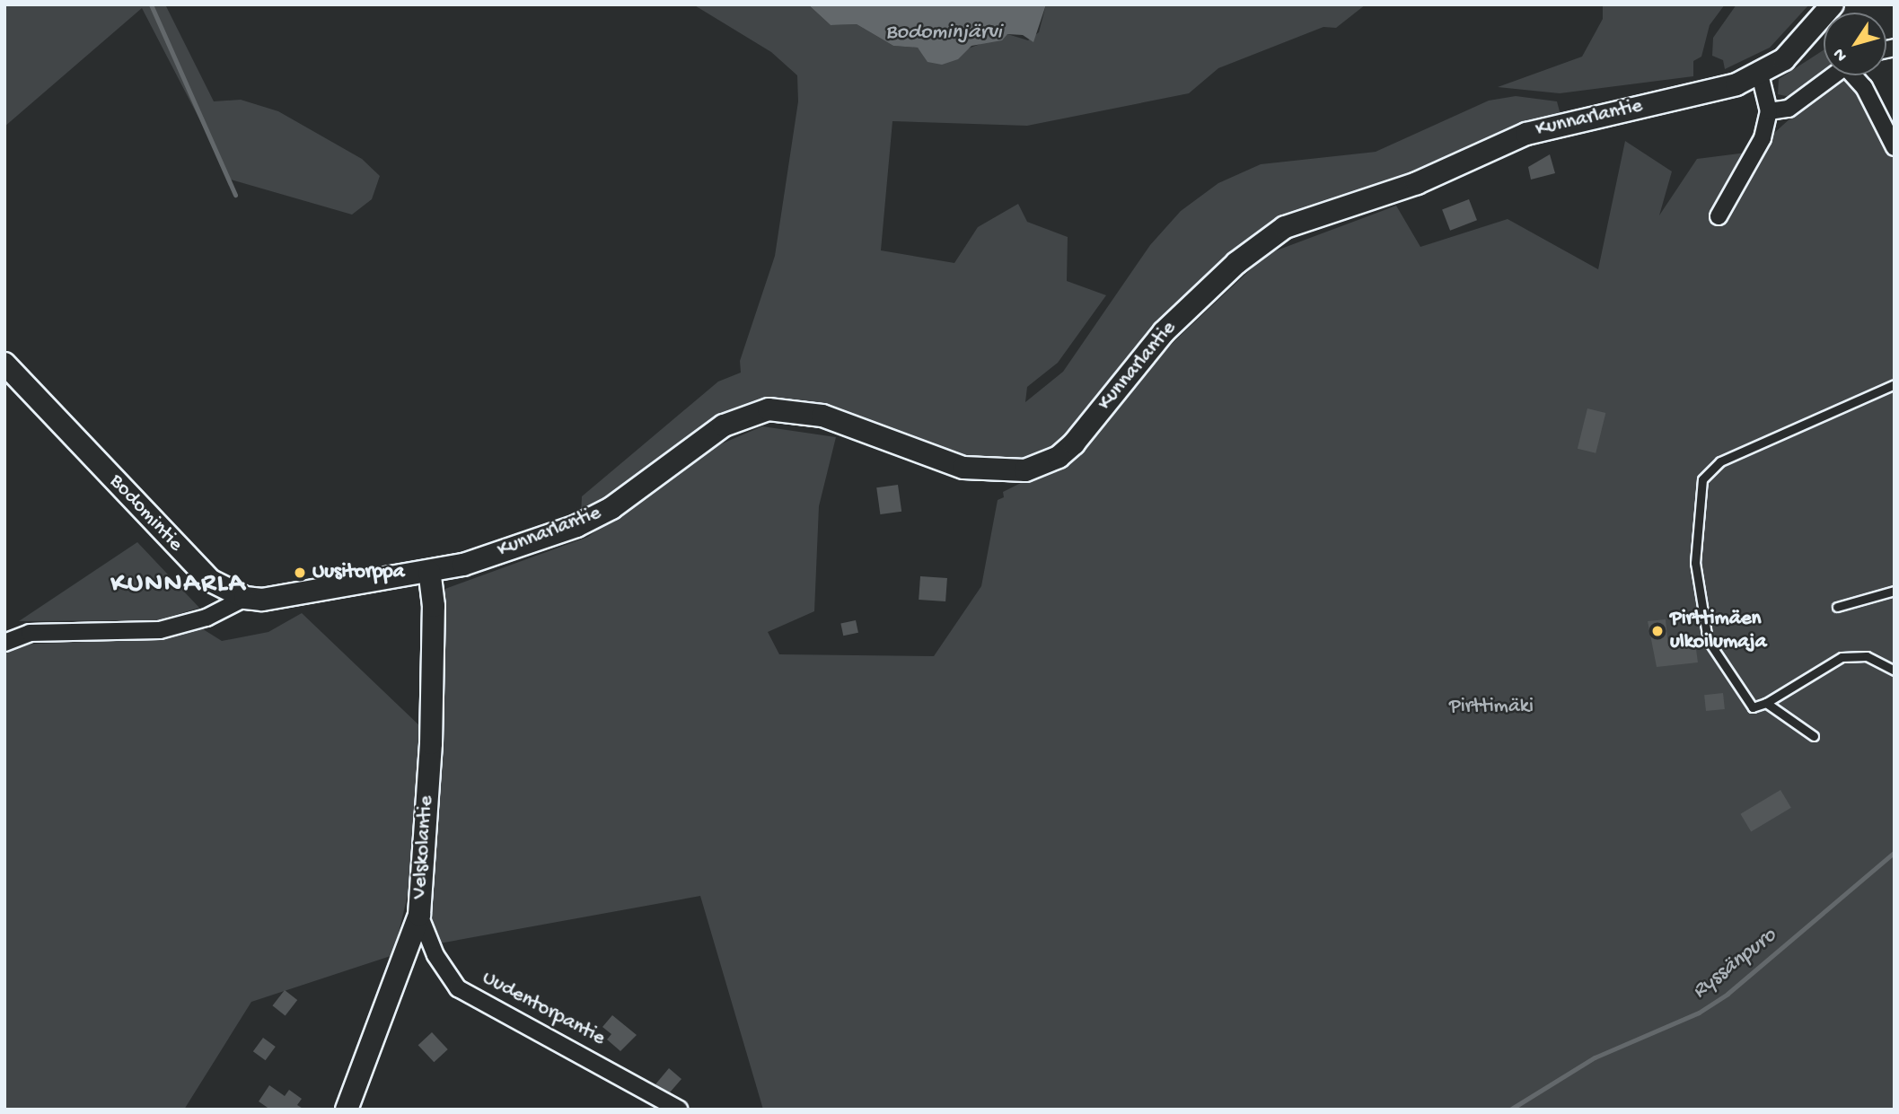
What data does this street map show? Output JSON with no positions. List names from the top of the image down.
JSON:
{
  "streets": {
    "main road": ["Kunnarlantie", "Bodomintie", "Velskolantie"],
    "street": ["Uudentorpantie"]
  },
  "crossings": [
    ["Kunnarlantie", "Velskolantie"],
    ["Velskolantie", "Uudentorpantie"]
  ],
  "districts": ["KUNNARLA"],
  "water": ["Bodominjärvi", "Ryssänpuro"],
  "parks": ["Pirttimäki"],
  "places": ["Uusitorppa", "Pirttimäen ulkoilumaja"],
  "north": "bottom left"
}
